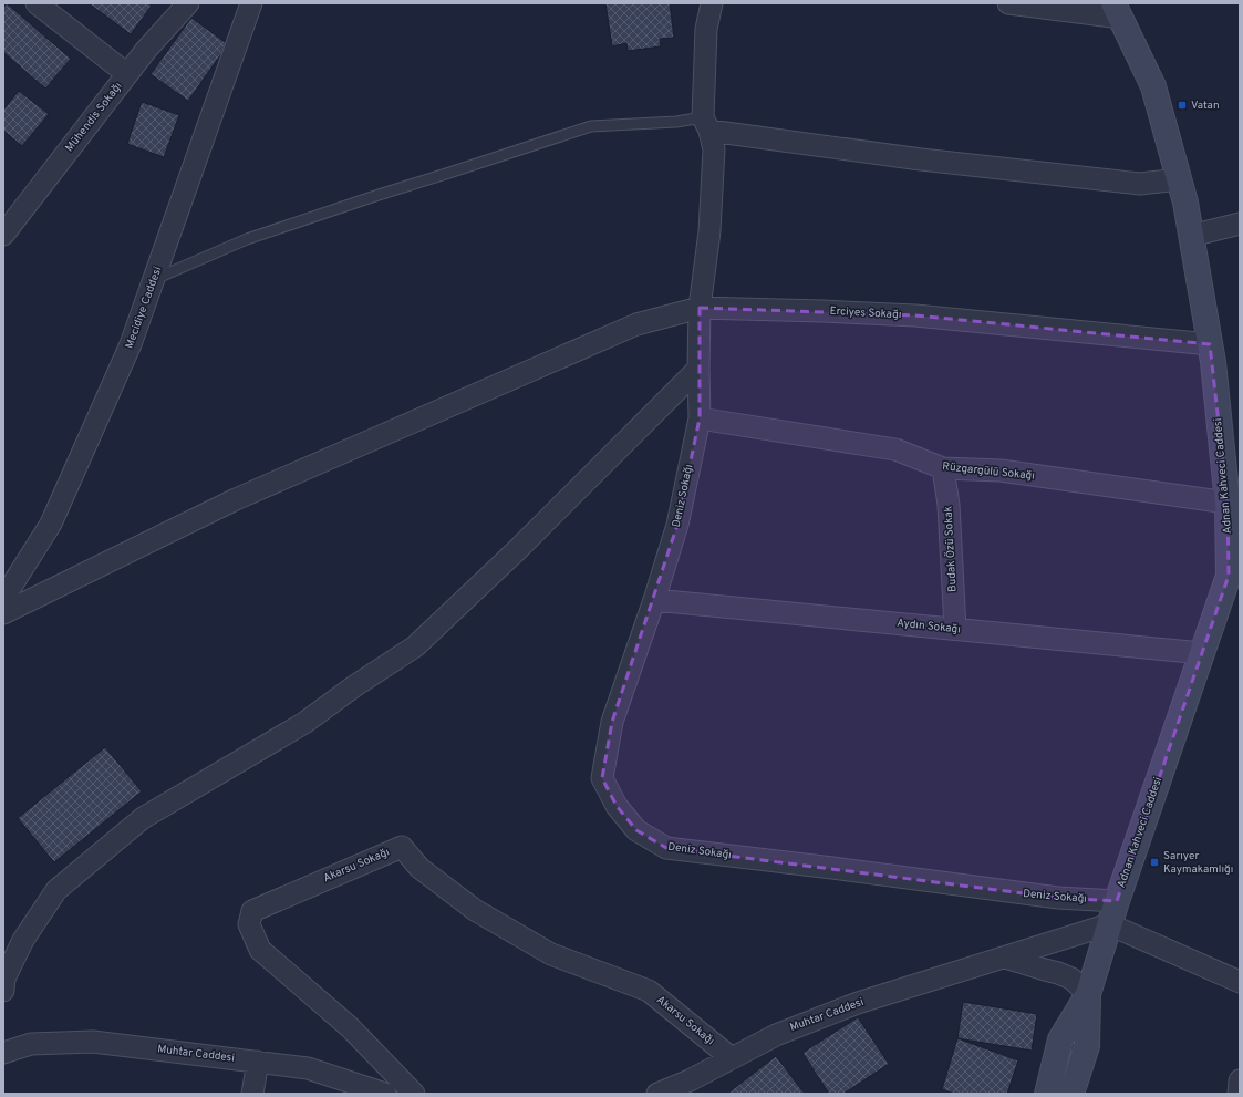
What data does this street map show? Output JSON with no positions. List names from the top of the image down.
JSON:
{
  "streets": {
    "main road": ["Adnan Kahveci Caddesi"],
    "street": [
      "Mühendis Sokağı",
      "Mecidiye Caddesi",
      "Erciyes Sokağı",
      "Rüzgargülü Sokağı",
      "Deniz Sokağı",
      "Budak Özü Sokak",
      "Aydın Sokağı",
      "Akarsu Sokağı",
      "Muhtar Caddesi"
    ]
  },
  "crossings": [
    ["Erciyes Sokağı", "Adnan Kahveci Caddesi"],
    ["Erciyes Sokağı", "Deniz Sokağı"],
    ["Rüzgargülü Sokağı", "Adnan Kahveci Caddesi"],
    ["Rüzgargülü Sokağı", "Deniz Sokağı"],
    ["Rüzgargülü Sokağı", "Budak Özü Sokak"],
    ["Adnan Kahveci Caddesi", "Deniz Sokağı"],
    ["Adnan Kahveci Caddesi", "Aydın Sokağı"],
    ["Adnan Kahveci Caddesi", "Muhtar Caddesi"],
    ["Deniz Sokağı", "Aydın Sokağı"],
    ["Budak Özü Sokak", "Aydın Sokağı"],
    ["Akarsu Sokağı", "Muhtar Caddesi"]
  ],
  "places": {
    "transit": ["Vatan", "Sarıyer Kaymakamlığı"]
  }
}
